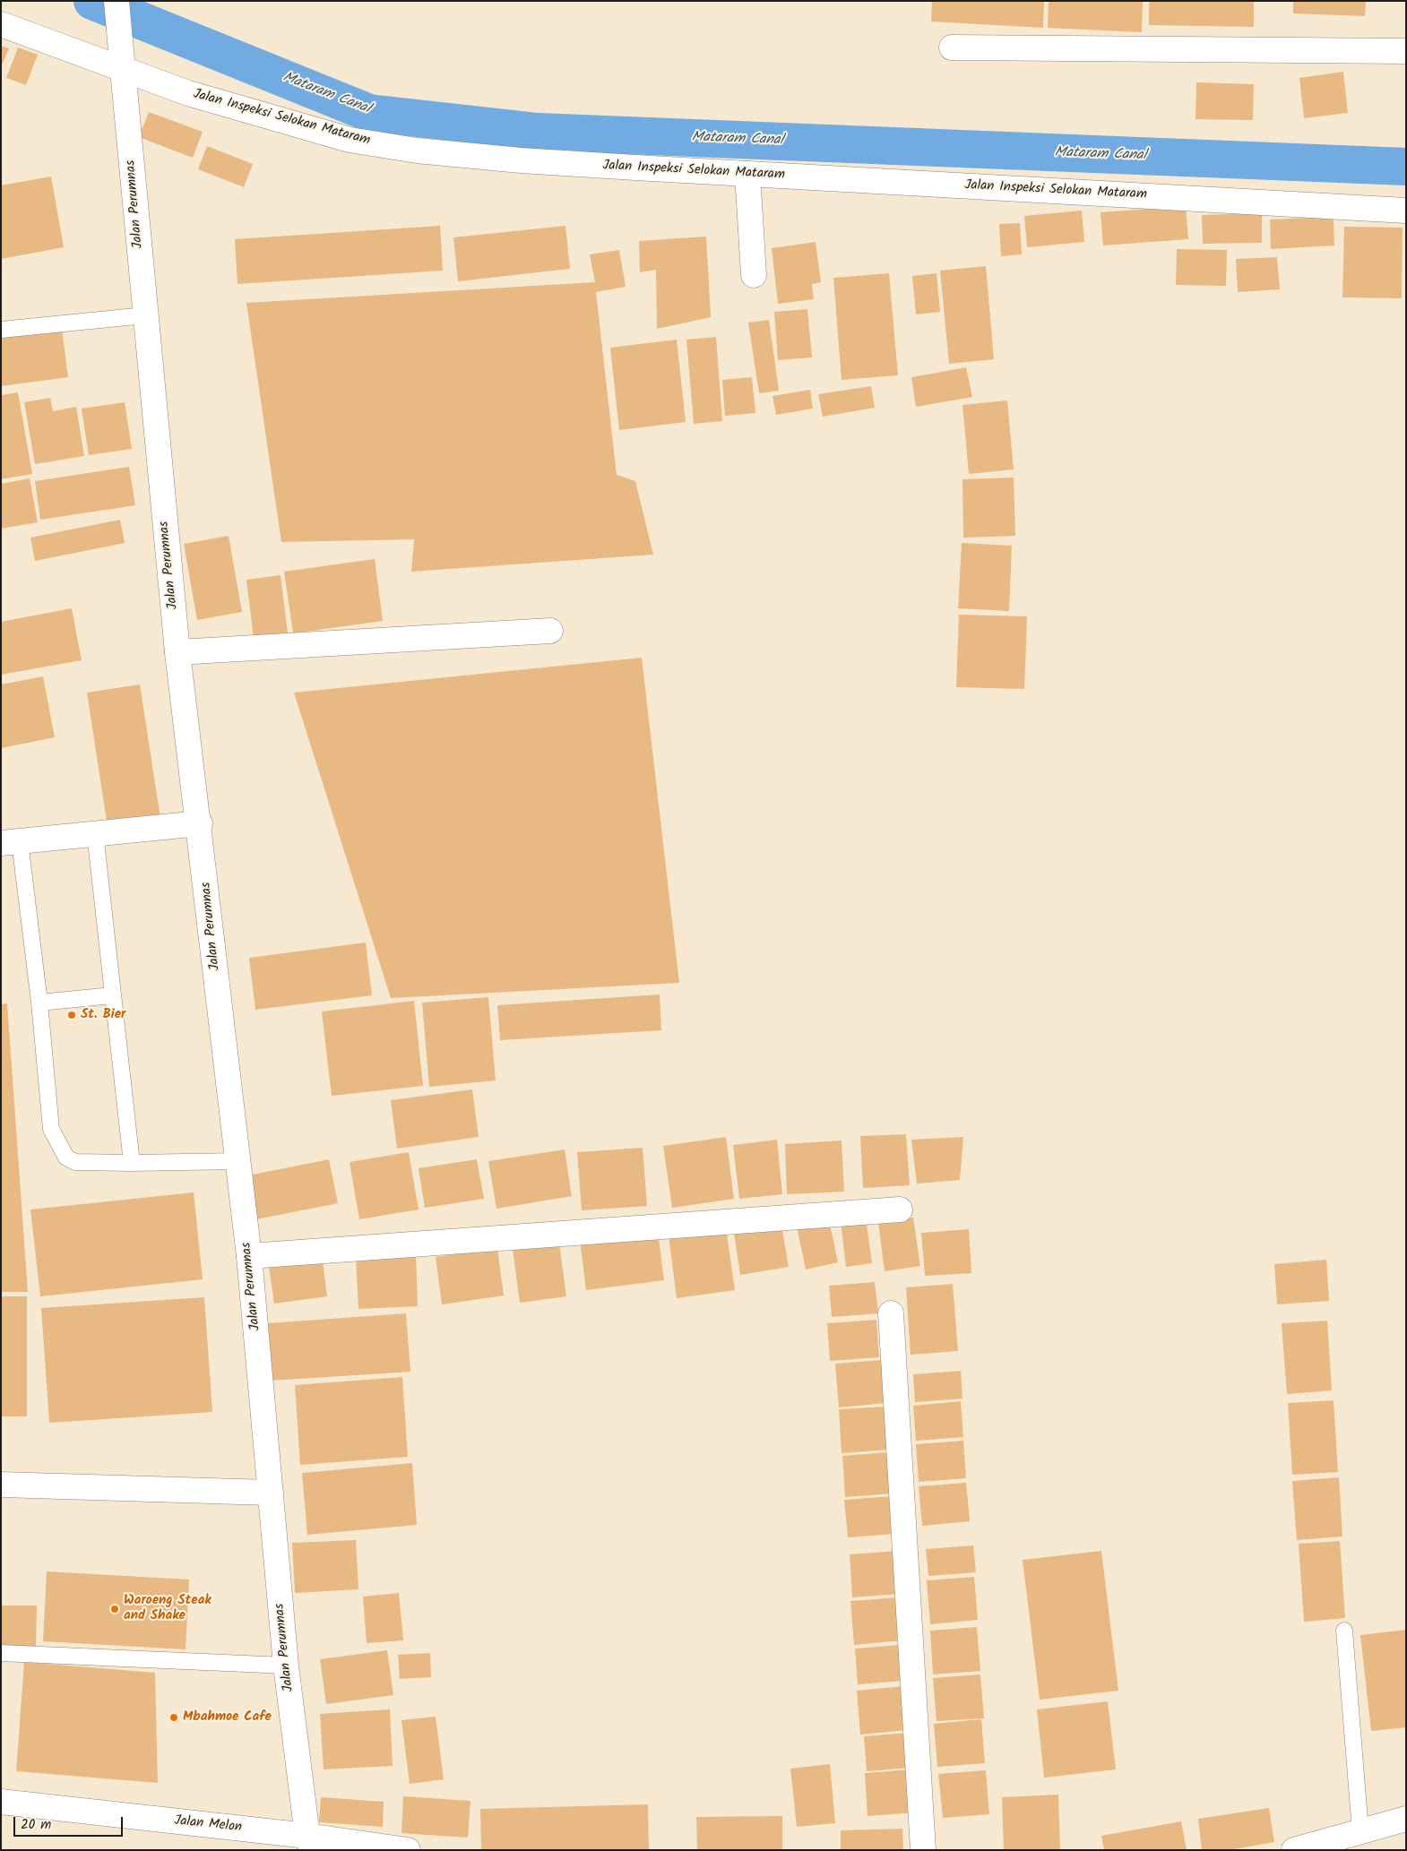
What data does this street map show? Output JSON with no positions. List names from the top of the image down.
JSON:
{
  "streets": {
    "street": ["Jalan Inspeksi Selokan Mataram", "Jalan Perumnas", "Jalan Melon"]
  },
  "crossings": [
    ["Jalan Inspeksi Selokan Mataram", "Jalan Perumnas"],
    ["Jalan Perumnas", "Jalan Melon"]
  ],
  "water": ["Mataram Canal"],
  "places": ["St. Bier", "Waroeng Steak and Shake", "Mbahmoe Cafe"],
  "scale_bar": "20 m"
}
